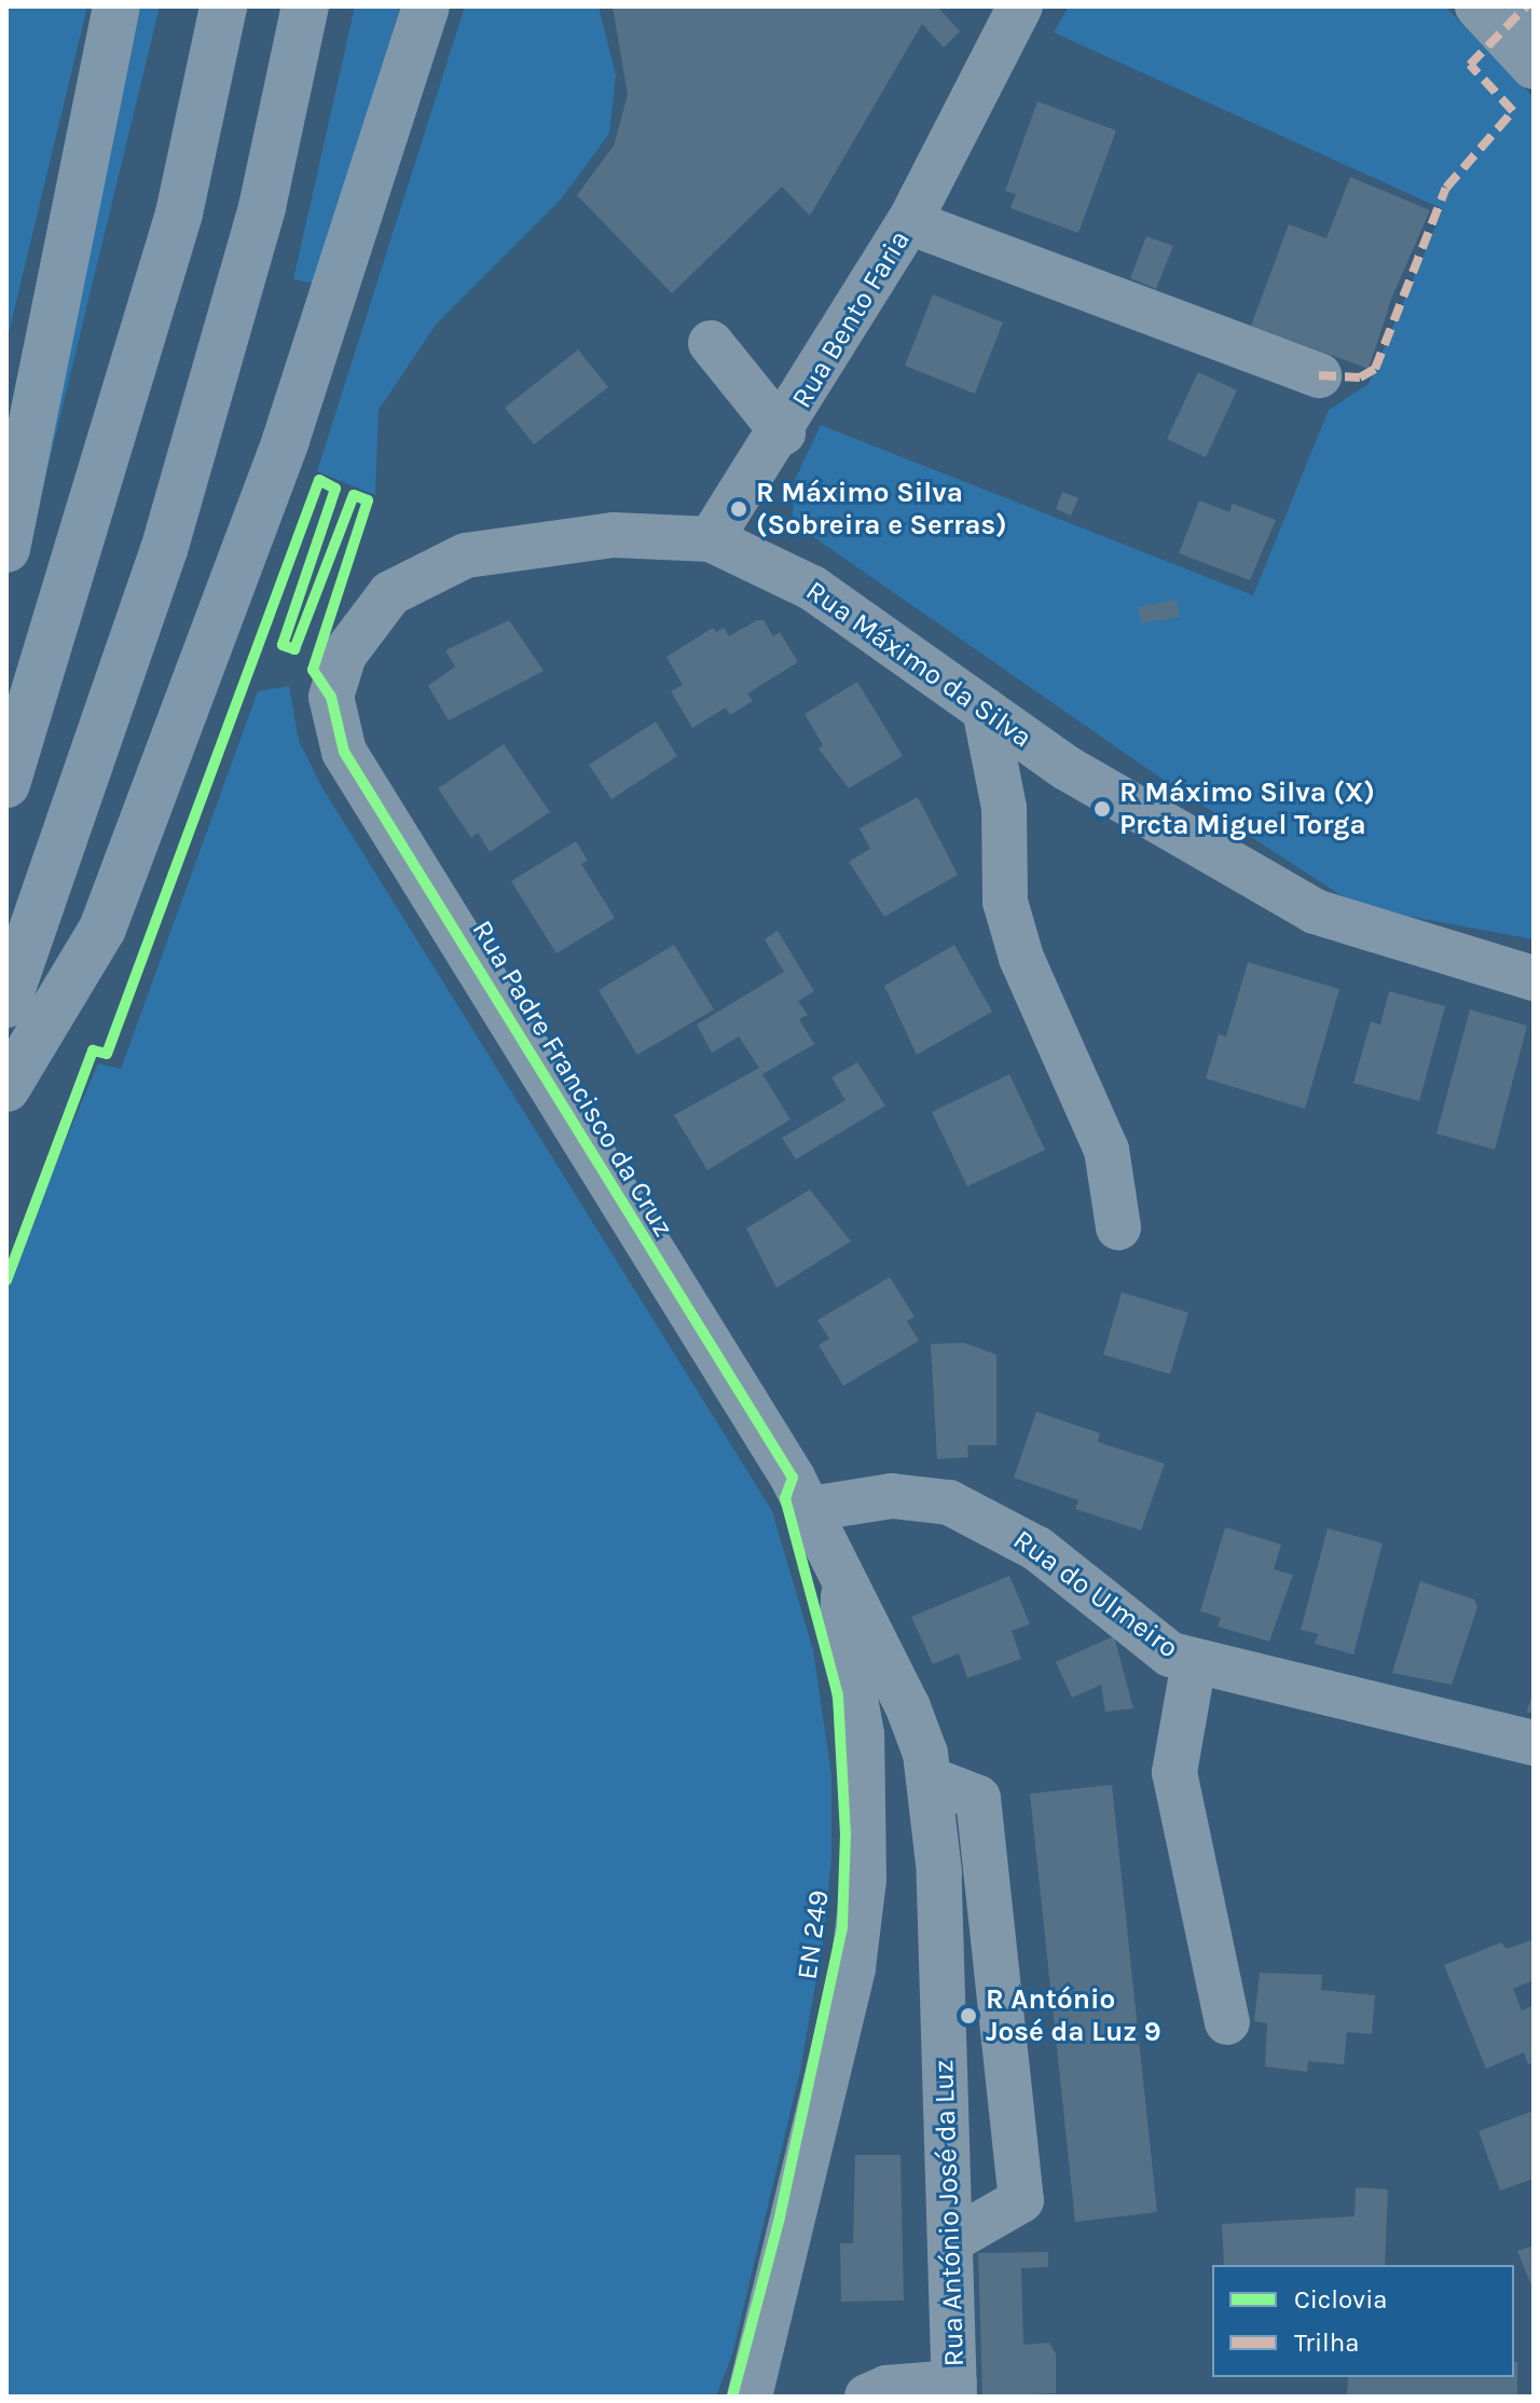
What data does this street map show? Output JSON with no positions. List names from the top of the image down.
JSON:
{
  "streets": {
    "street": [
      "Rua Bento Faria",
      "Rua Máximo da Silva",
      "Rua Padre Francisco da Cruz",
      "Rua do Ulmeiro",
      "EN 249",
      "Rua António José da Luz"
    ],
    "cycle path": ["EN 249"]
  },
  "crossings": [
    ["Rua Bento Faria", "Rua Máximo da Silva"],
    ["Rua Máximo da Silva", "Rua Padre Francisco da Cruz"],
    ["Rua Padre Francisco da Cruz", "Rua do Ulmeiro"],
    ["Rua Padre Francisco da Cruz", "EN 249"],
    ["Rua Padre Francisco da Cruz", "Rua António José da Luz"],
    ["EN 249", "Rua António José da Luz"]
  ],
  "places": ["R Máximo Silva (Sobreira e Serras)", "R Máximo Silva (X) Prcta Miguel Torga", "R António José da Luz 9"],
  "legend": ["Ciclovia", "Trilha"]
}
